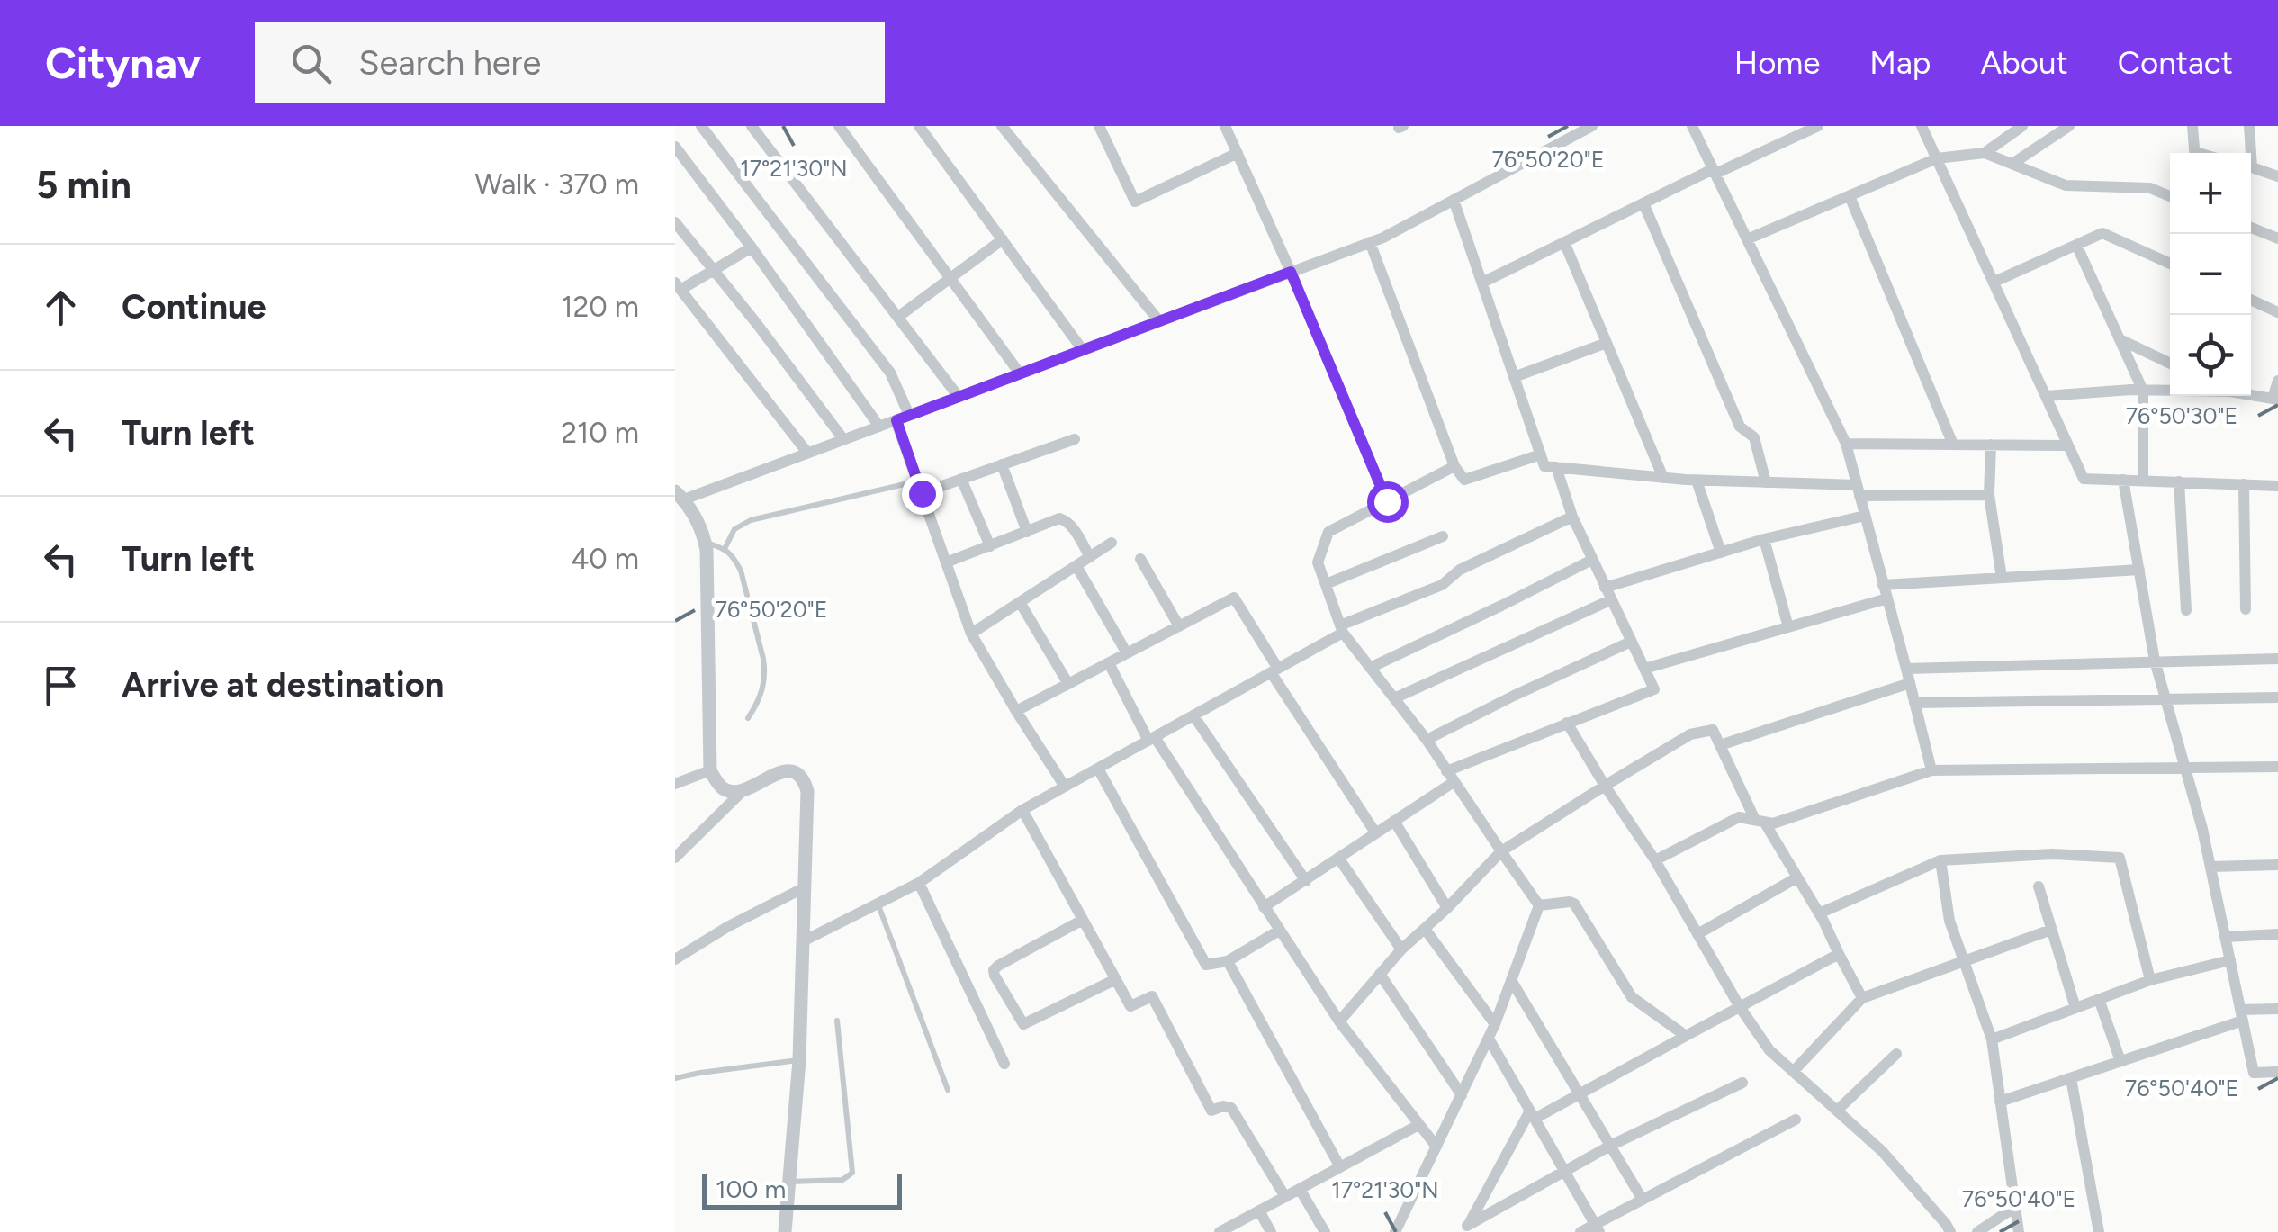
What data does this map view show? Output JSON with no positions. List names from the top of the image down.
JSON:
{
  "scale_bar": "100 m",
  "page": {
    "header": "Citynav",
    "search": "Search here",
    "nav": [
      "Home",
      "Map",
      "About",
      "Contact"
    ],
    "heading": ["5 min", "Walk · 370 m"],
    "map_buttons": ["+", "−"],
    "list": [
      ["Continue", "120 m"],
      ["Turn left", "210 m"],
      ["Turn left", "40 m"],
      "Arrive at destination"
    ],
    "scale": "100 m"
  },
  "coordinates": [
    "76°50'20\"E",
    "17°21'30\"N",
    "76°50'30\"E",
    "76°50'40\"E"
  ]
}
